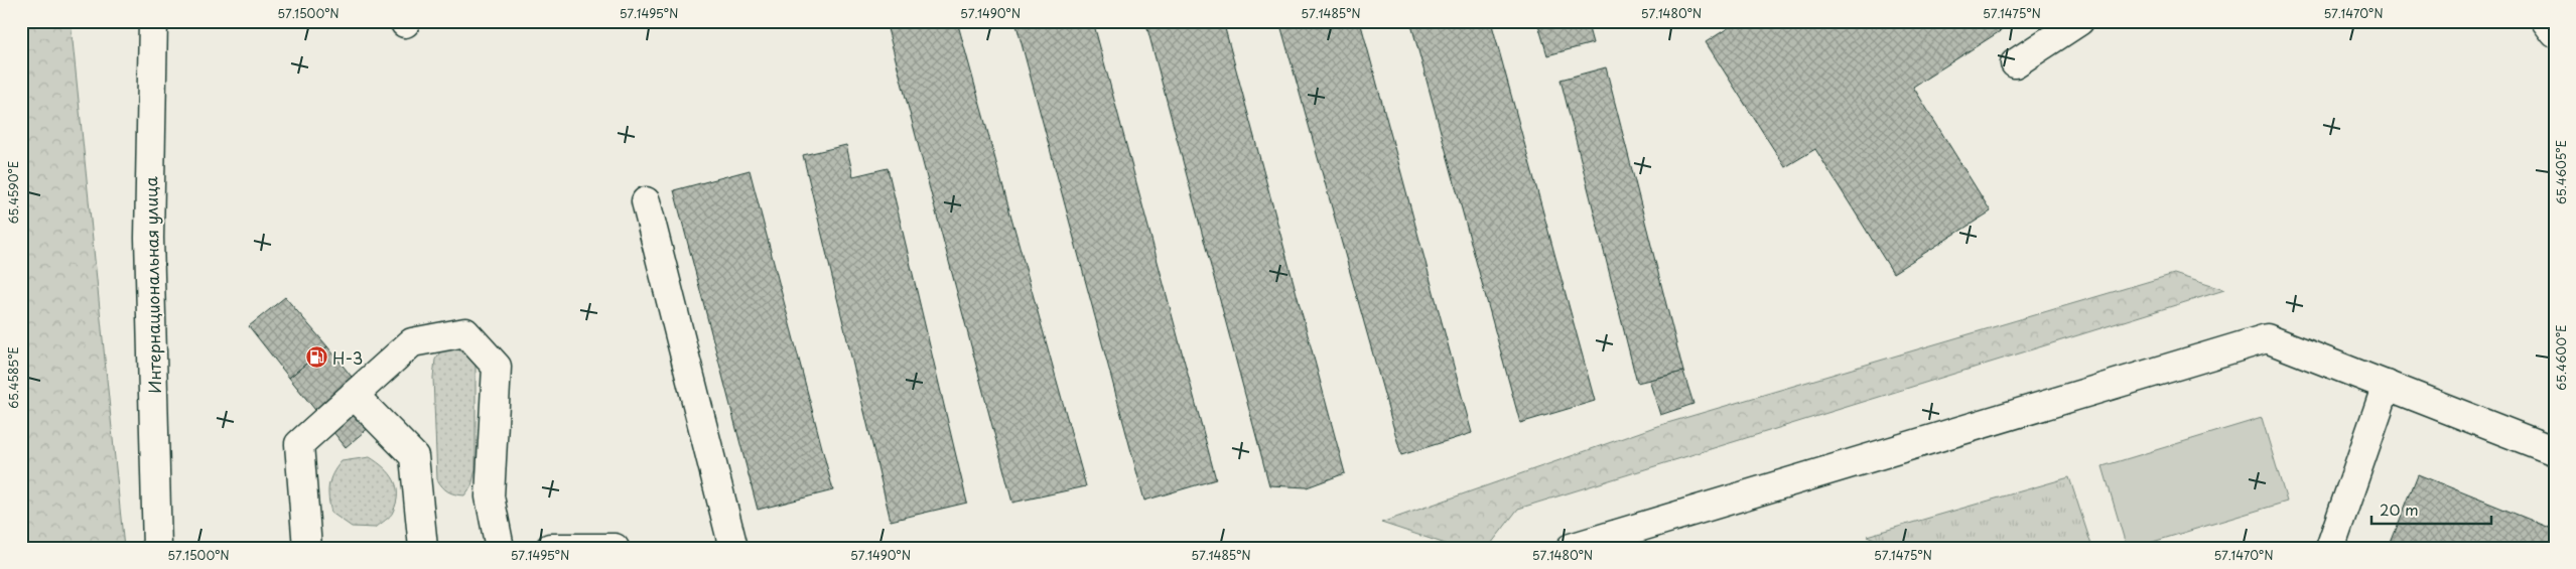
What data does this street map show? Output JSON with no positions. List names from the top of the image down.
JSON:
{
  "streets": {
    "street": ["Интернациональная улица"]
  },
  "places": {
    "fuel station": ["Н-3"]
  },
  "scale_bar": "20 m",
  "coordinates": [
    "57.1500°N",
    "57.1495°N",
    "57.1490°N",
    "57.1485°N",
    "57.1480°N",
    "57.1475°N",
    "57.1470°N",
    "65.4605°E",
    "65.4590°E",
    "65.4600°E",
    "65.4585°E"
  ]
}
